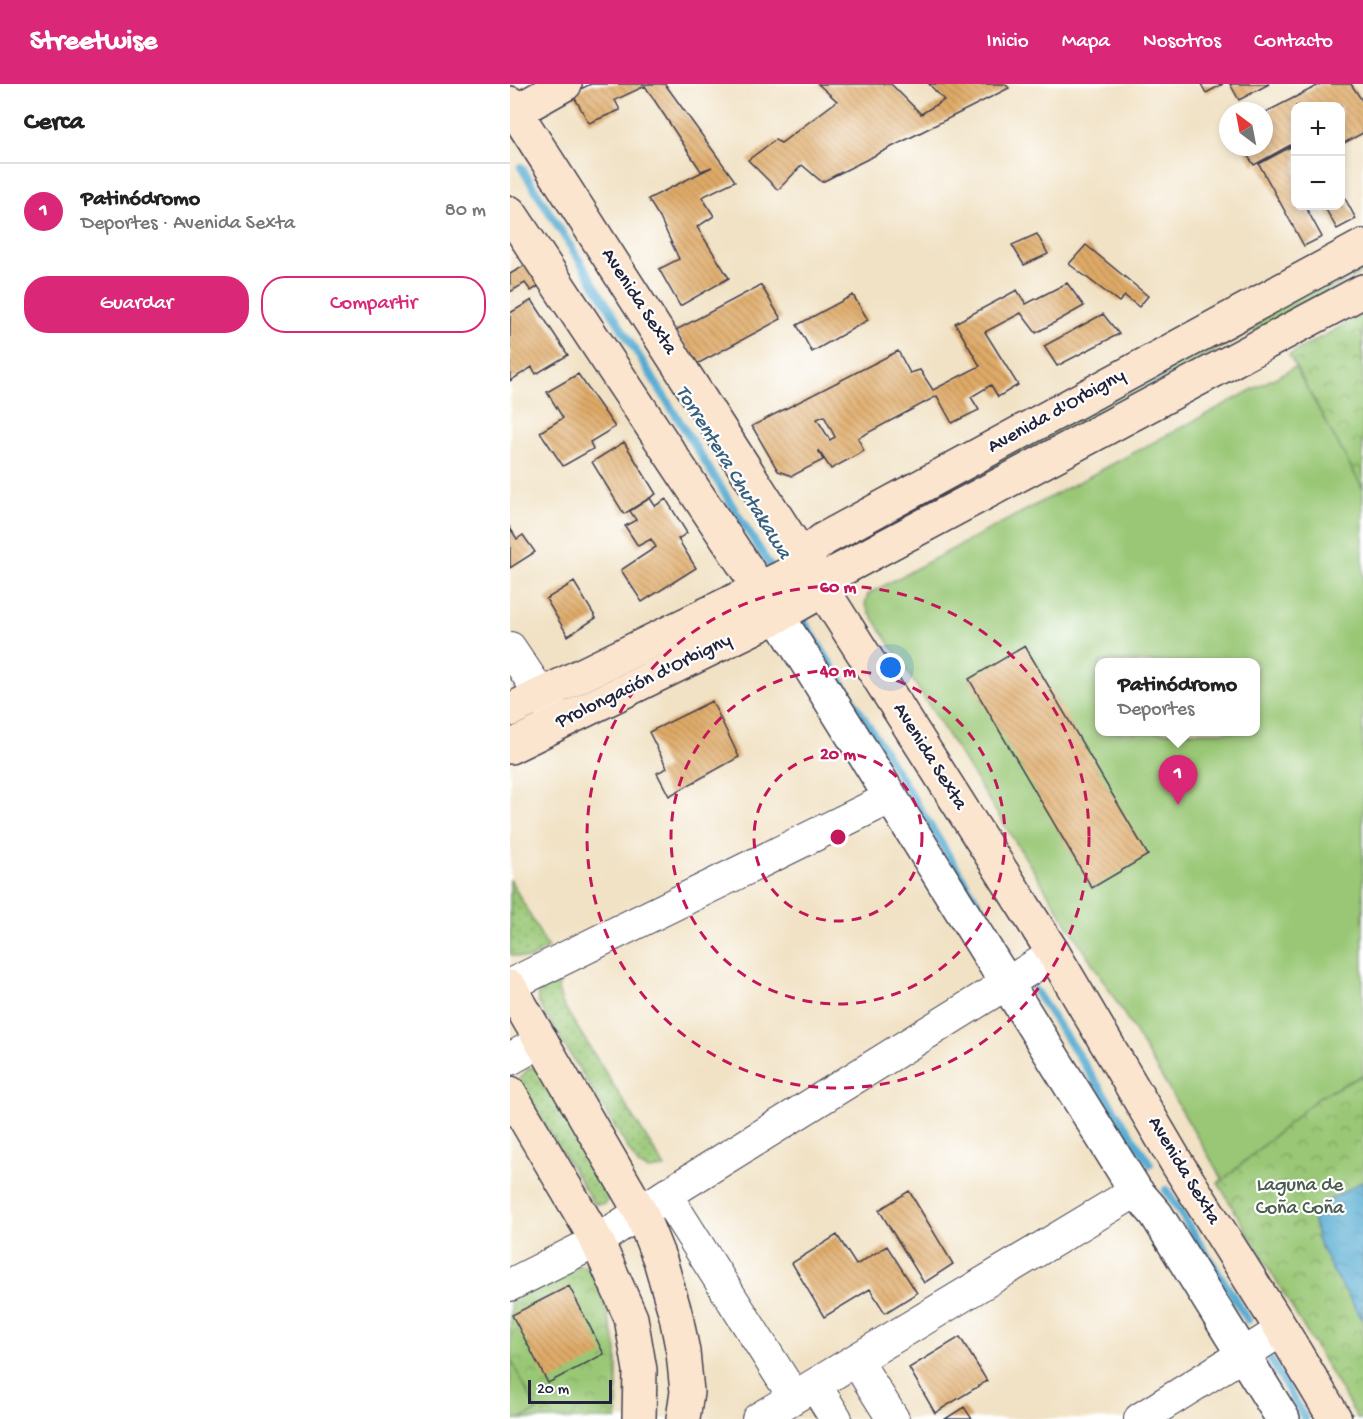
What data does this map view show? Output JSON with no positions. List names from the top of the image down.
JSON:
{
  "streets": {
    "main road": ["Avenida Sexta", "Avenida d'Orbigny", "Prolongación d'Orbigny"]
  },
  "crossings": [
    ["Avenida Sexta", "Avenida d'Orbigny"],
    ["Avenida Sexta", "Prolongación d'Orbigny"],
    ["Avenida d'Orbigny", "Prolongación d'Orbigny"]
  ],
  "water": ["Torrentera Chutakawa"],
  "parks": ["Laguna de Coña Coña"],
  "scale_bar": "20 m",
  "north": "top left",
  "page": {
    "header": "Streetwise",
    "nav": [
      "Inicio",
      "Mapa",
      "Nosotros",
      "Contacto"
    ],
    "heading": "Cerca",
    "map_buttons": ["+", "−"],
    "list": [
      {
        "mark": "1",
        "name": "Patinódromo",
        "note": "Deportes · Avenida Sexta",
        "value": "80 m"
      }
    ],
    "buttons": ["Guardar", "Compartir"],
    "popup": ["Patinódromo", "Deportes"],
    "pins": "1",
    "scale": "20 m"
  },
  "rings": ["60 m", "40 m", "20 m"]
}
